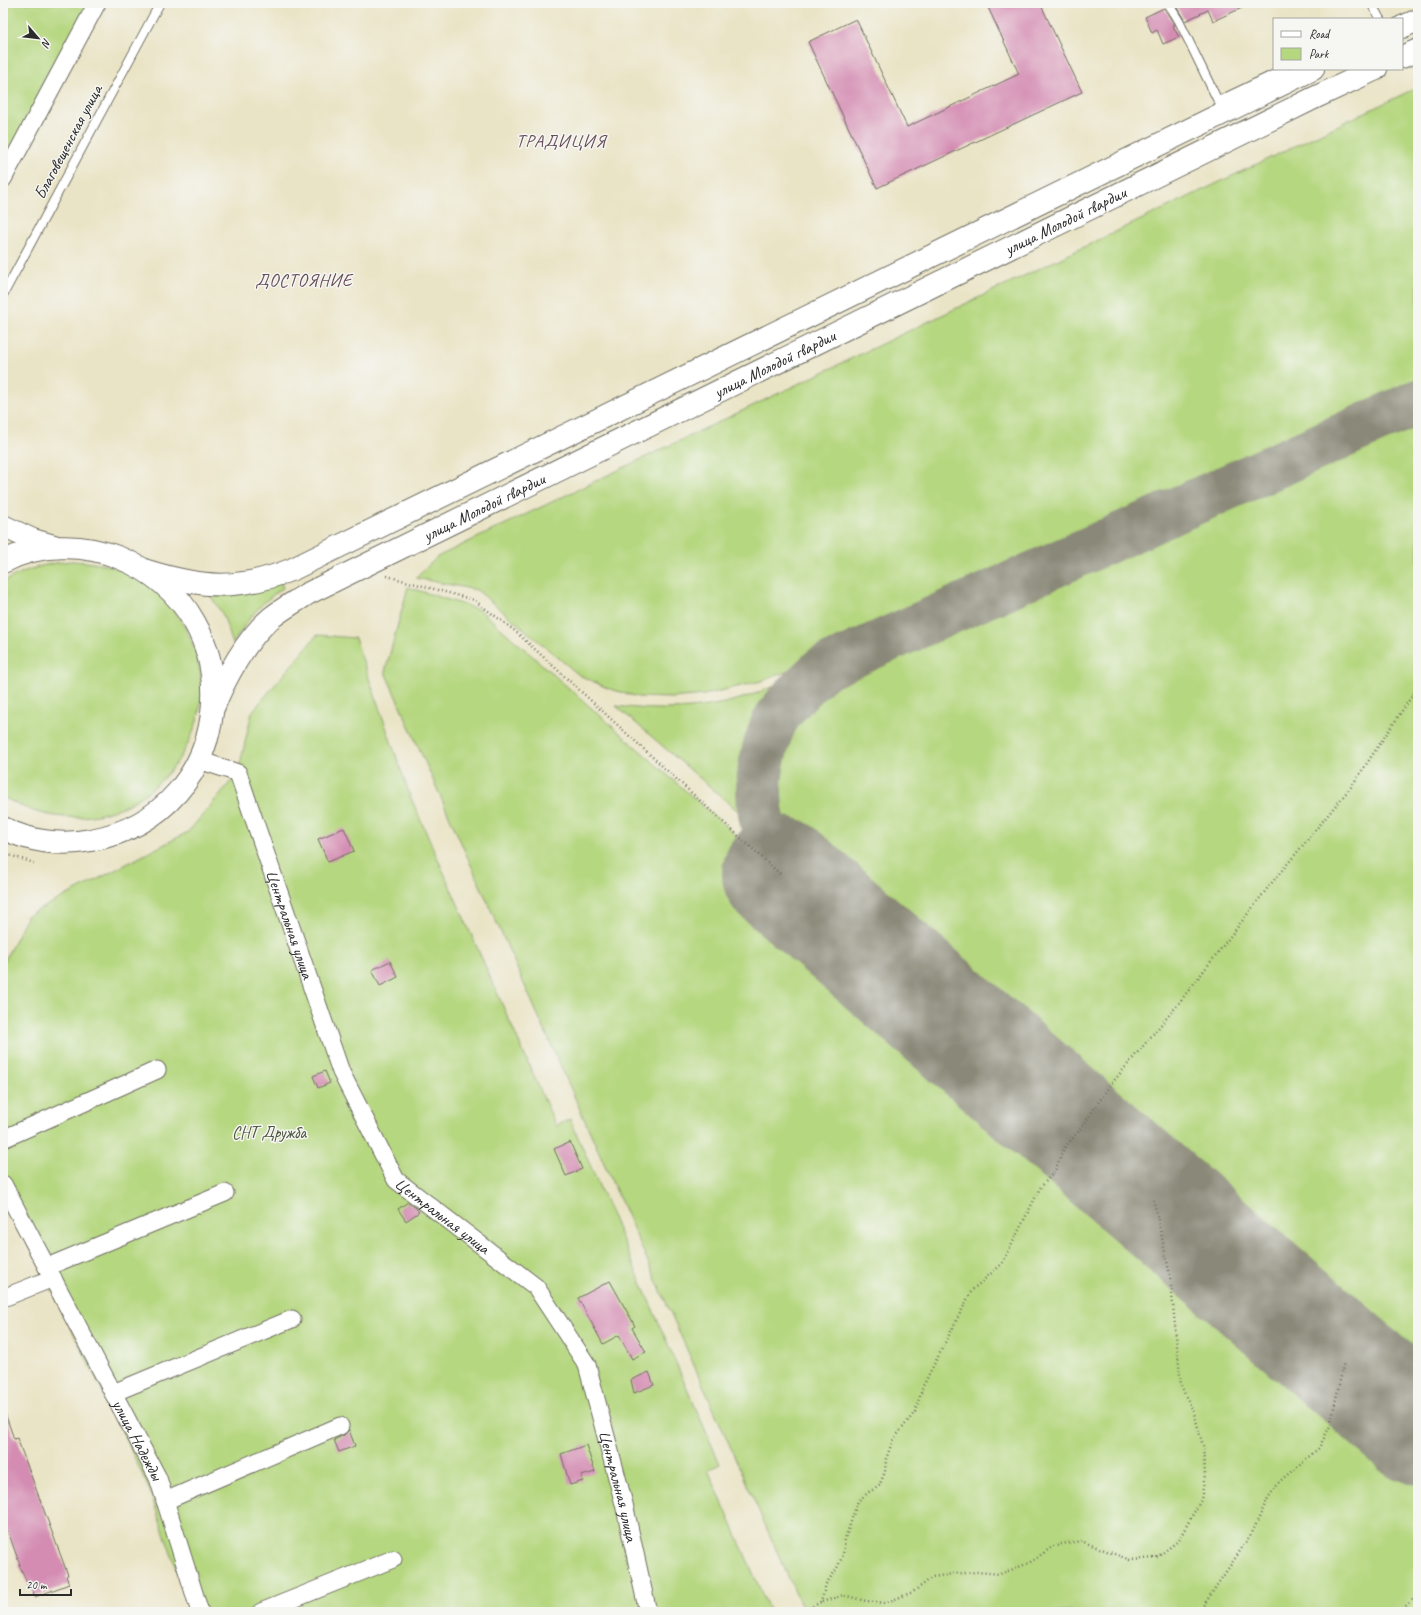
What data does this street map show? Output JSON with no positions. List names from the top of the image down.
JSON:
{
  "streets": {
    "main road": ["улица Молодой гвардии"],
    "street": ["Центральная улица", "улица Надежды"],
    "lane": ["Благовещенская улица"]
  },
  "districts": ["ТРАДИЦИЯ", "ДОСТОЯНИЕ"],
  "parks": ["СНТ Дружба"],
  "legend": ["Road", "Park"],
  "scale_bar": "20 m",
  "north": "bottom right"
}
